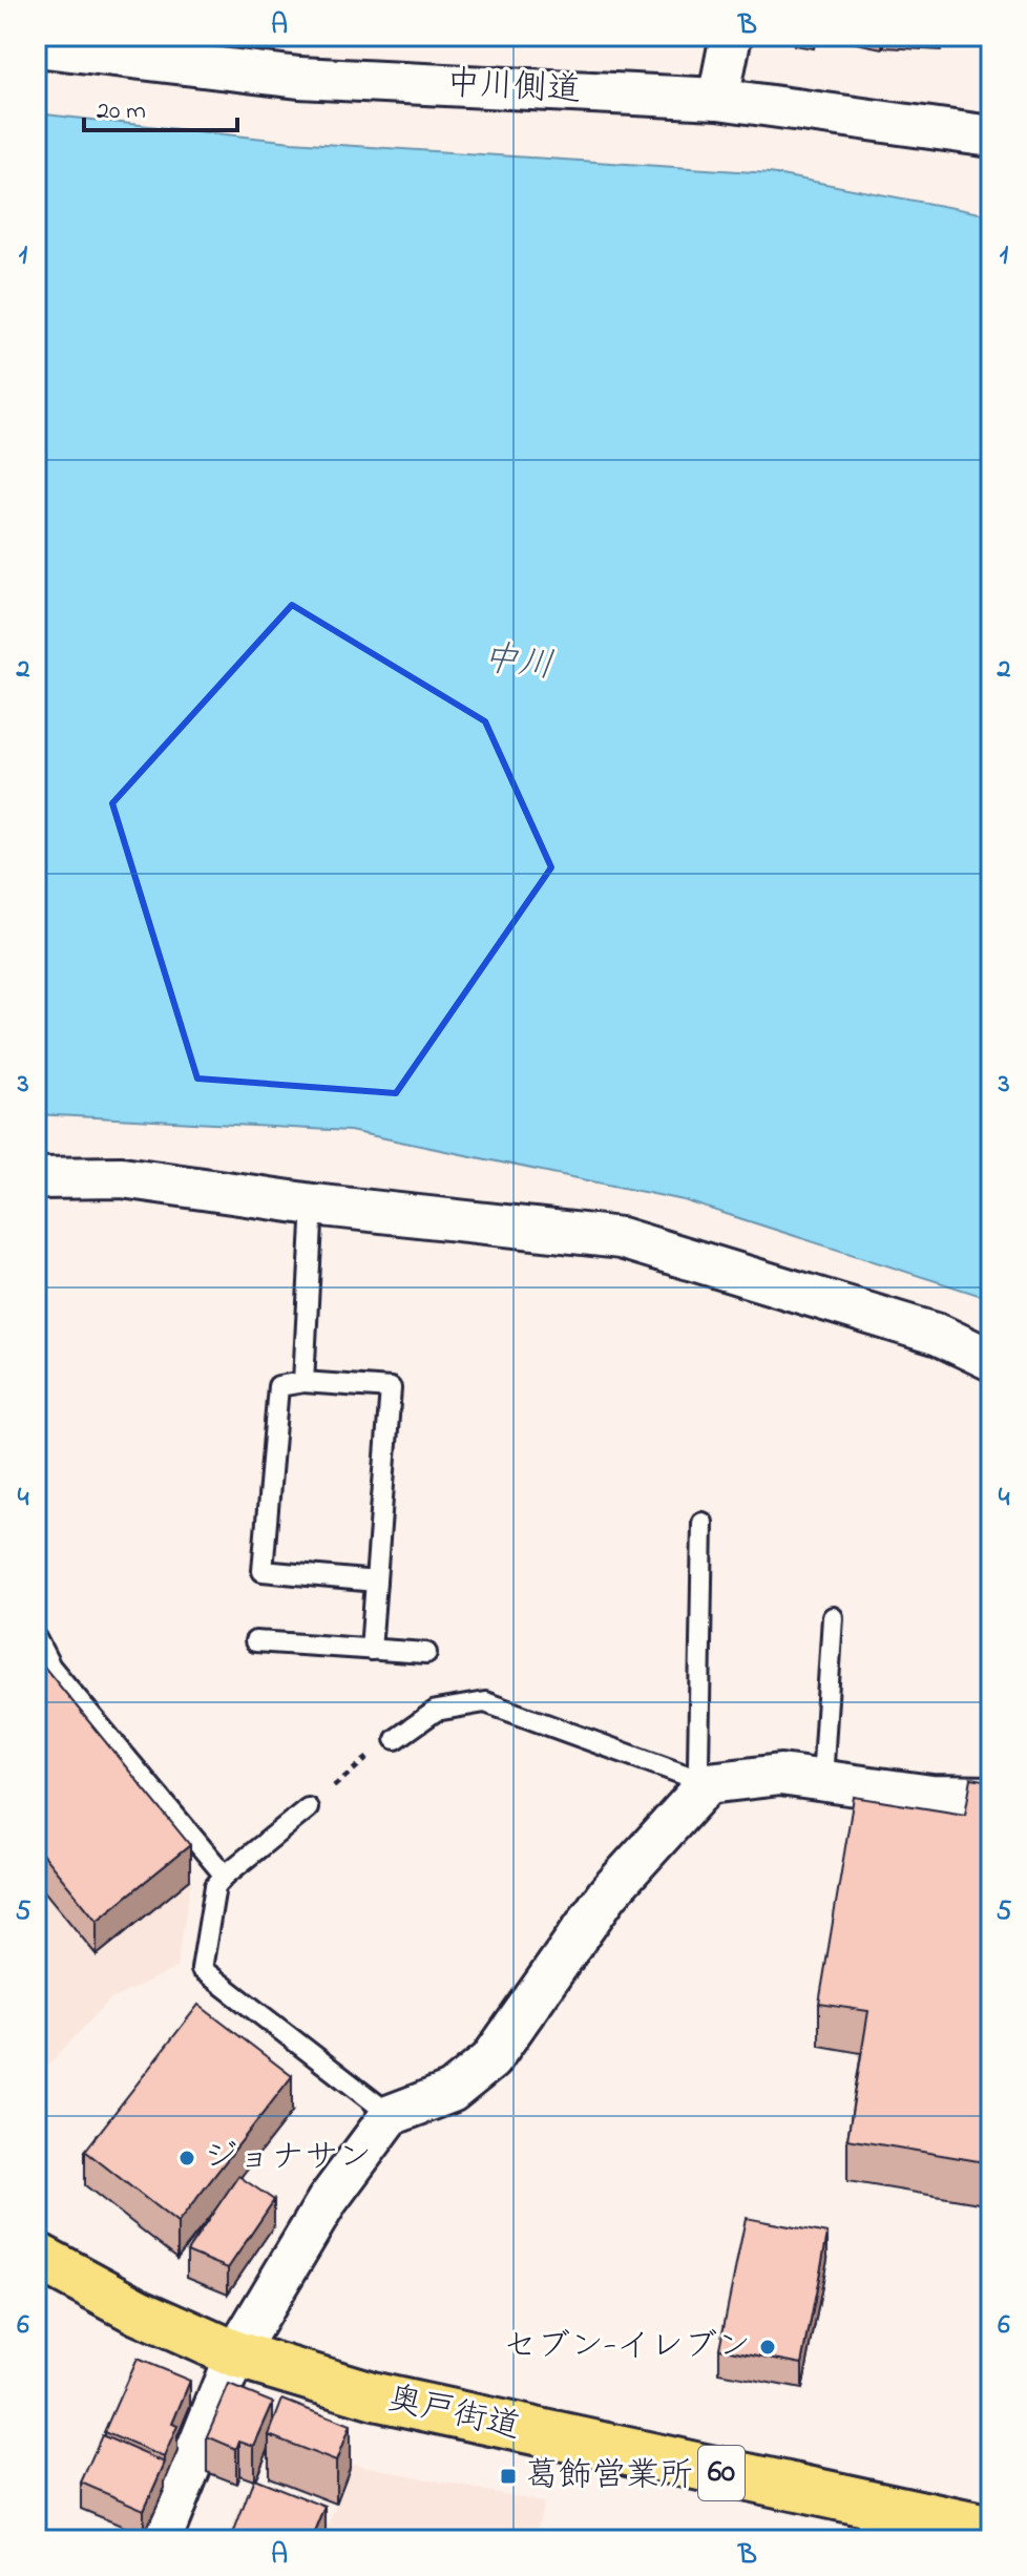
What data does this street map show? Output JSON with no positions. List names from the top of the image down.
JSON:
{
  "streets": {
    "main road": ["奥戸街道", "60"],
    "street": ["中川側道"]
  },
  "water": ["中川"],
  "places": {
    "other": ["ジョナサン", "セブン-イレブン"],
    "transit": ["葛飾営業所"]
  },
  "scale_bar": "20 m",
  "grid": {
    "columns": ["A", "B"],
    "rows": [
      "1",
      "2",
      "3",
      "4",
      "5",
      "6"
    ]
  }
}
